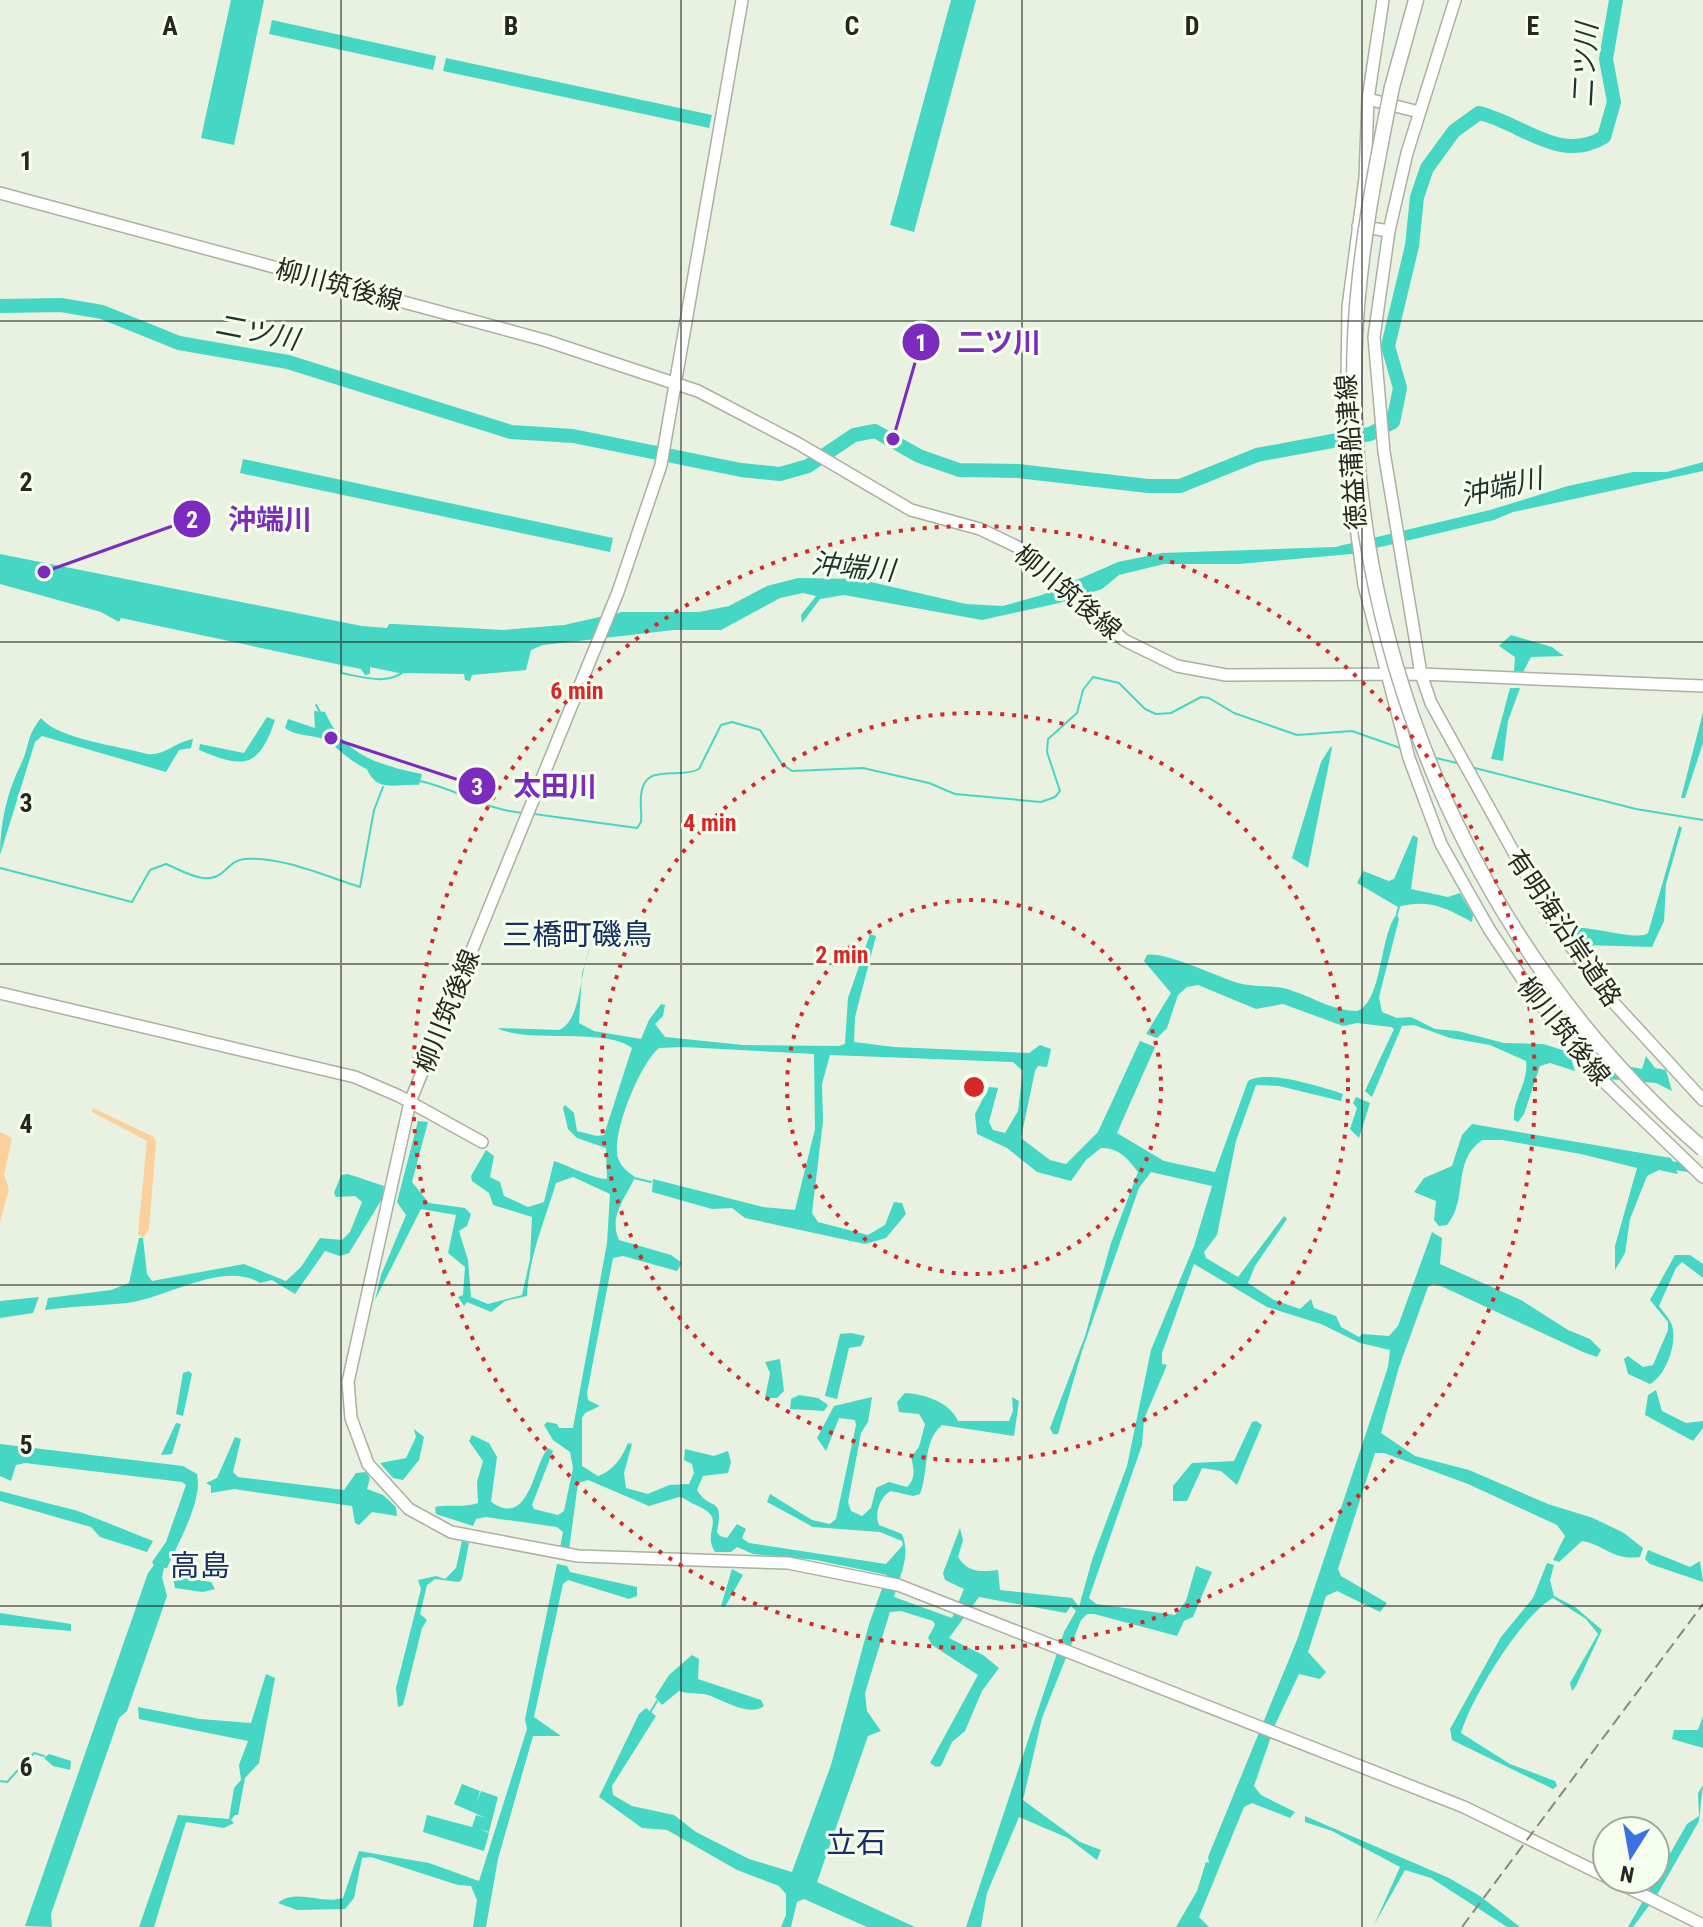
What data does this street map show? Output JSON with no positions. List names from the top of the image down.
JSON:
{
  "streets": {
    "main road": ["柳川筑後線", "徳益蒲船津線", "有明海沿岸道路"]
  },
  "crossings": [
    ["柳川筑後線", "徳益蒲船津線"],
    ["柳川筑後線", "有明海沿岸道路"],
    ["徳益蒲船津線", "有明海沿岸道路"]
  ],
  "districts": ["三橋町磯鳥", "高島", "立石"],
  "water": ["二ツ川", "沖端川"],
  "places": ["二ツ川", "沖端川", "太田川"],
  "north": "bottom",
  "grid": {
    "columns": [
      "A",
      "B",
      "C",
      "D",
      "E"
    ],
    "rows": [
      "1",
      "2",
      "3",
      "4",
      "5",
      "6"
    ]
  },
  "rings": ["6 min", "4 min", "2 min"]
}
